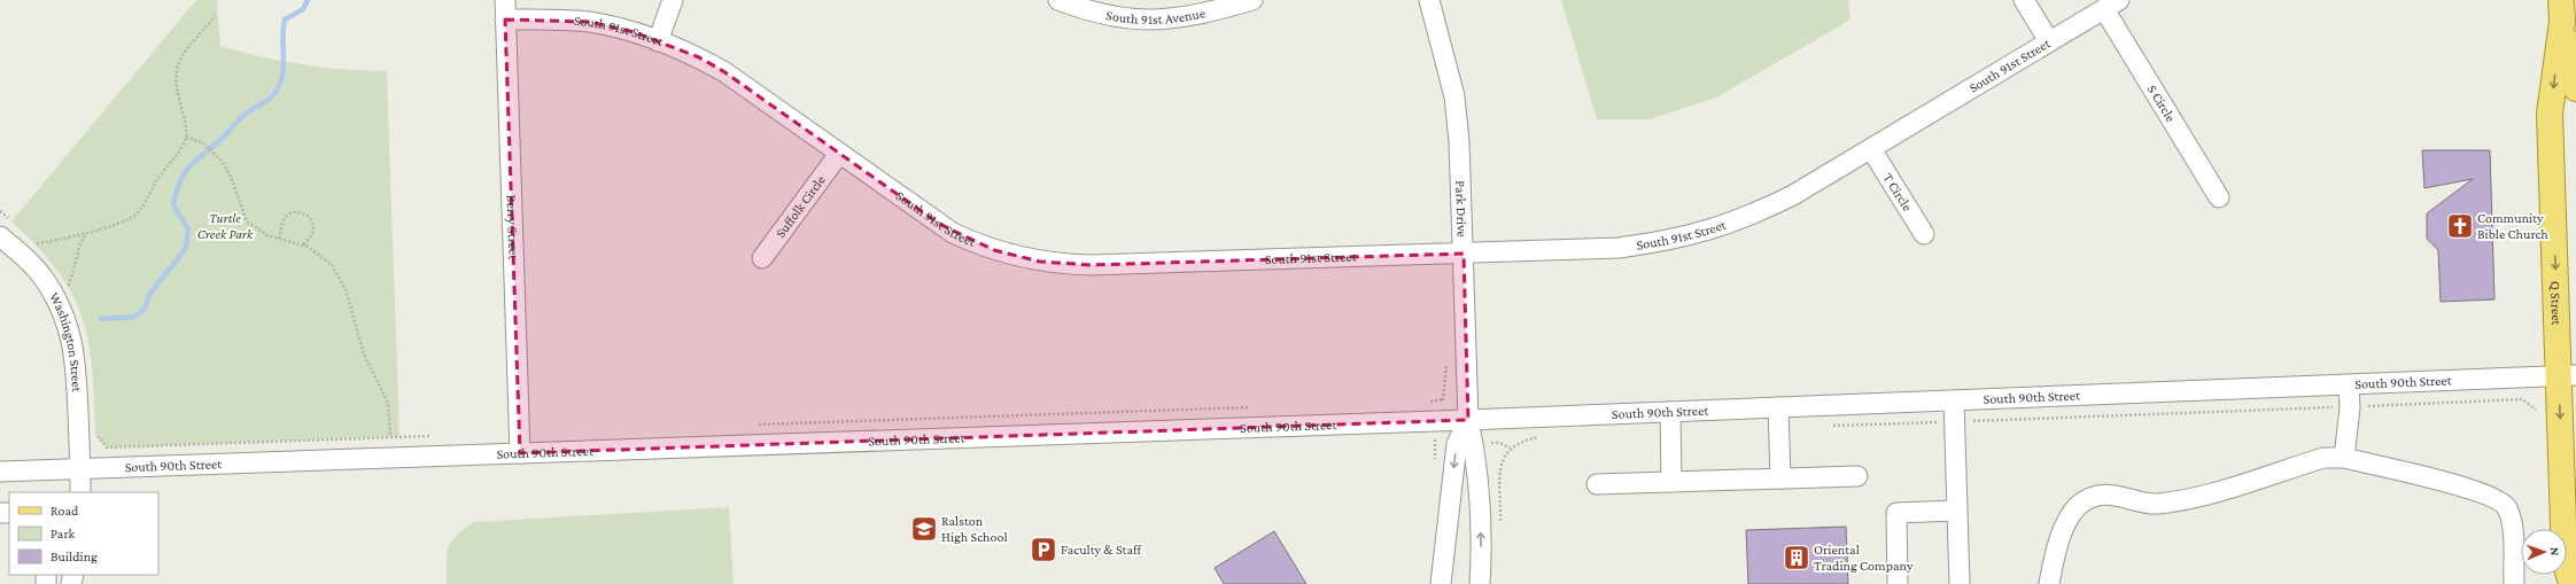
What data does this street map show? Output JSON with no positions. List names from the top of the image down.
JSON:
{
  "streets": {
    "main road": ["Q Street"],
    "street": [
      "South 91st Avenue",
      "South 91st Street",
      "S Circle",
      "T Circle",
      "Suffolk Circle",
      "Park Drive",
      "Berry Street",
      "Washington Street",
      "South 90th Street"
    ]
  },
  "crossings": [
    ["South 91st Street", "S Circle"],
    ["South 91st Street", "T Circle"],
    ["South 91st Street", "Suffolk Circle"],
    ["South 91st Street", "Park Drive"],
    ["South 91st Street", "Berry Street"],
    ["Park Drive", "South 90th Street"],
    ["Berry Street", "South 90th Street"],
    ["Q Street", "South 90th Street"],
    ["Washington Street", "South 90th Street"]
  ],
  "one_way": ["Q Street"],
  "parks": ["Turtle Creek Park"],
  "places": {
    "church": ["Community Bible Church"],
    "school or university": ["Ralston High School"],
    "parking": ["Faculty & Staff"],
    "building": ["Oriental Trading Company"]
  },
  "legend": ["Road", "Park", "Building"],
  "north": "right"
}
